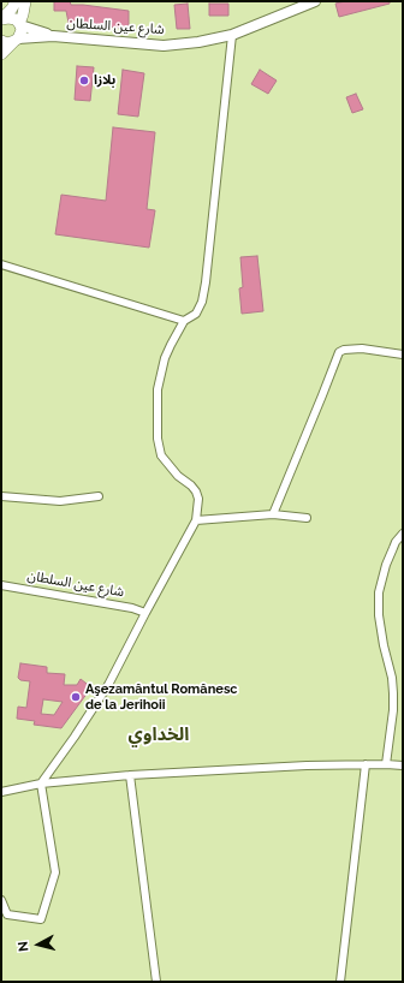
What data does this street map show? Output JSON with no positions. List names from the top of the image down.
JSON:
{
  "streets": {
    "street": ["شارع عين السلطان"]
  },
  "districts": ["الخداوي"],
  "places": ["بلازا", "Aşezamântul Românesc de la Jerihoii"],
  "north": "left"
}
